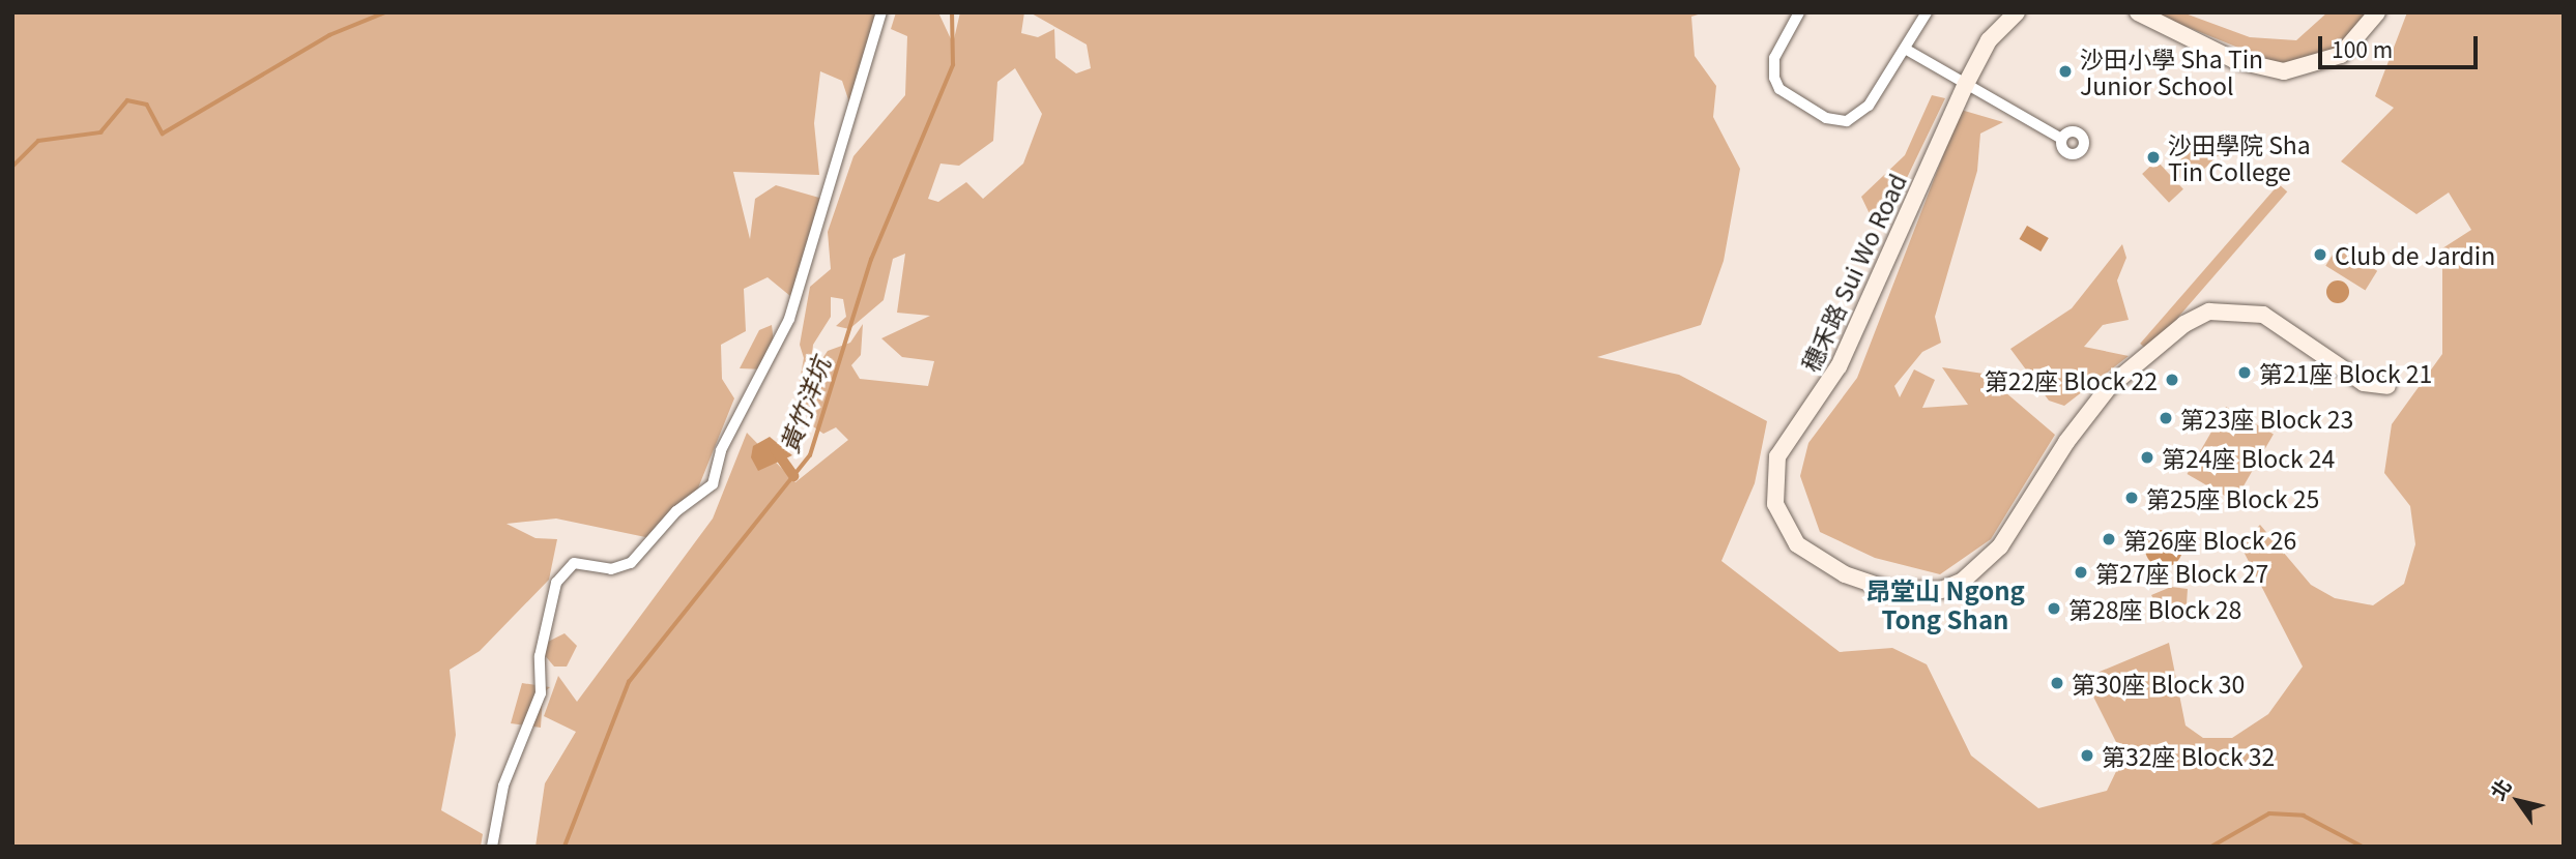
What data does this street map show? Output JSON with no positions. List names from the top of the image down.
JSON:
{
  "streets": {
    "street": ["穗禾路 Sui Wo Road"]
  },
  "districts": ["昂堂山 Ngong Tong Shan"],
  "water": ["黃竹洋坑"],
  "places": [
    "沙田小學 Sha Tin Junior School",
    "沙田學院 Sha Tin College",
    "Club de Jardin",
    "第21座 Block 21",
    "第22座 Block 22",
    "第23座 Block 23",
    "第24座 Block 24",
    "第25座 Block 25",
    "第26座 Block 26",
    "第27座 Block 27",
    "第28座 Block 28",
    "第30座 Block 30",
    "第32座 Block 32"
  ],
  "scale_bar": "100 m",
  "north": "top left"
}
